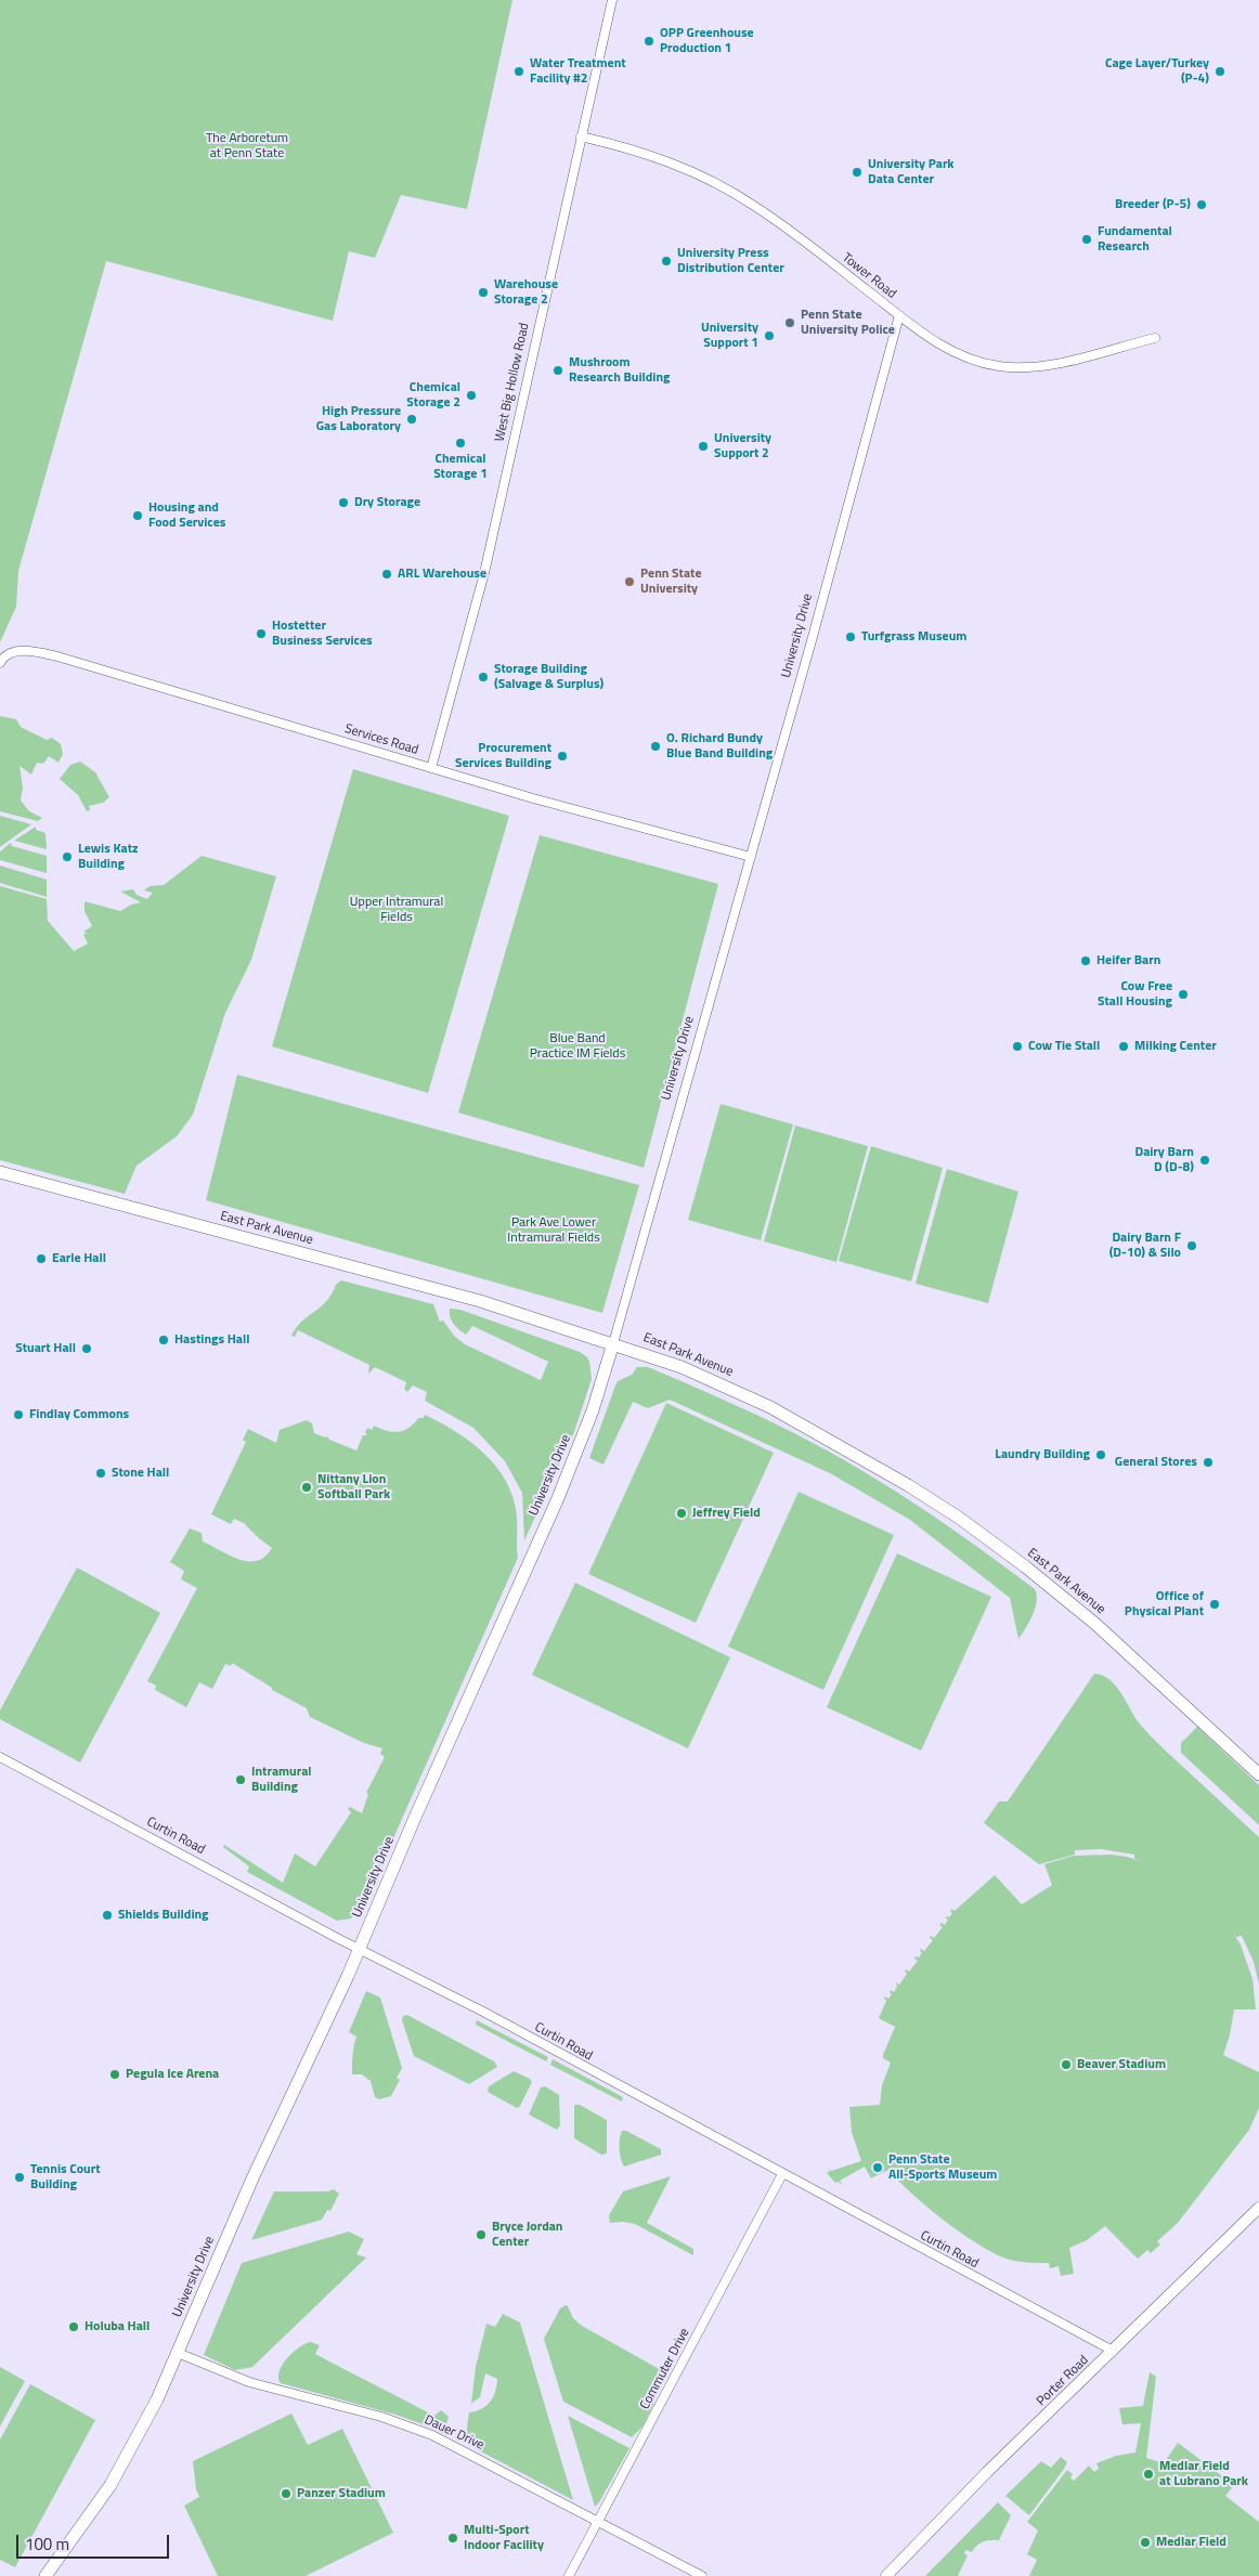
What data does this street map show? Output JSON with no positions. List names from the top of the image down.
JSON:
{
  "streets": {
    "main road": ["University Drive", "East Park Avenue"],
    "street": [
      "Tower Road",
      "West Big Hollow Road",
      "Services Road",
      "Curtin Road",
      "Commuter Drive",
      "Porter Road",
      "Dauer Drive"
    ]
  },
  "crossings": [
    ["Tower Road", "West Big Hollow Road"],
    ["Tower Road", "University Drive"],
    ["West Big Hollow Road", "Services Road"],
    ["University Drive", "Services Road"],
    ["University Drive", "East Park Avenue"],
    ["University Drive", "Curtin Road"],
    ["University Drive", "Dauer Drive"],
    ["Curtin Road", "Commuter Drive"],
    ["Curtin Road", "Porter Road"],
    ["Commuter Drive", "Dauer Drive"]
  ],
  "parks": [
    "The Arboretum at Penn State",
    "Upper Intramural Fields",
    "Blue Band Practice IM Fields",
    "Park Ave Lower Intramural Fields"
  ],
  "places": [
    "OPP Greenhouse Production 1",
    "Water Treatment Facility #2",
    "Cage Layer/Turkey (P-4)",
    "University Park Data Center",
    "Breeder (P-5)",
    "Fundamental Research",
    "University Press Distribution Center",
    "Warehouse Storage 2",
    "Penn State University Police",
    "University Support 1",
    "Mushroom Research Building",
    "Chemical Storage 2",
    "High Pressure Gas Laboratory",
    "Chemical Storage 1",
    "University Support 2",
    "Dry Storage",
    "Housing and Food Services",
    "ARL Warehouse",
    "Penn State University",
    "Hostetter Business Services",
    "Turfgrass Museum",
    "Storage Building (Salvage & Surplus)",
    "O. Richard Bundy Blue Band Building",
    "Procurement Services Building",
    "Lewis Katz Building",
    "Heifer Barn",
    "Cow Free Stall Housing",
    "Cow Tie Stall",
    "Milking Center",
    "Dairy Barn D (D-8)",
    "Dairy Barn F (D-10) & Silo",
    "Earle Hall",
    "Hastings Hall",
    "Stuart Hall",
    "Findlay Commons",
    "Laundry Building",
    "General Stores",
    "Stone Hall",
    "Nittany Lion Softball Park",
    "Jeffrey Field",
    "Office of Physical Plant",
    "Intramural Building",
    "Shields Building",
    "Beaver Stadium",
    "Pegula Ice Arena",
    "Penn State All-Sports Museum",
    "Tennis Court Building",
    "Bryce Jordan Center",
    "Holuba Hall",
    "Medlar Field at Lubrano Park",
    "Panzer Stadium",
    "Multi-Sport Indoor Facility",
    "Medlar Field"
  ],
  "scale_bar": "100 m"
}
